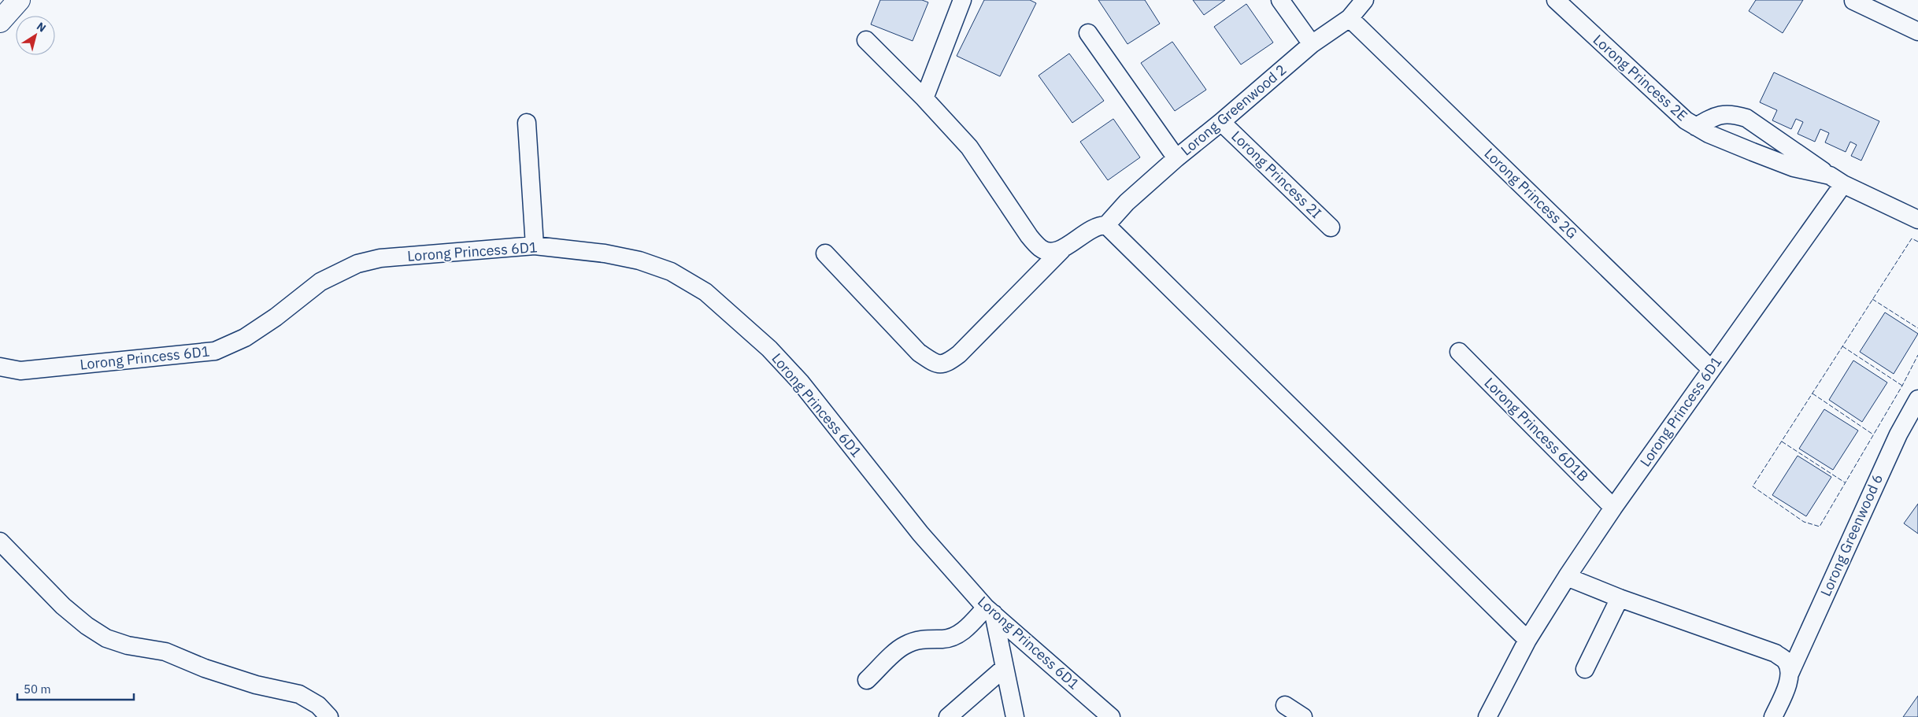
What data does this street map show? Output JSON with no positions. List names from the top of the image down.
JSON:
{
  "streets": {
    "street": [
      "Lorong Princess 2E",
      "Lorong Greenwood 2",
      "Lorong Princess 2I",
      "Lorong Princess 2G",
      "Lorong Princess 6D1",
      "Lorong Princess 6D1B",
      "Lorong Greenwood 6"
    ]
  },
  "crossings": [
    ["Lorong Princess 2E", "Lorong Princess 6D1"],
    ["Lorong Greenwood 2", "Lorong Princess 2I"],
    ["Lorong Greenwood 2", "Lorong Princess 2G"],
    ["Lorong Princess 2G", "Lorong Princess 6D1"],
    ["Lorong Princess 6D1", "Lorong Princess 6D1B"]
  ],
  "scale_bar": "50 m",
  "north": "top right"
}
